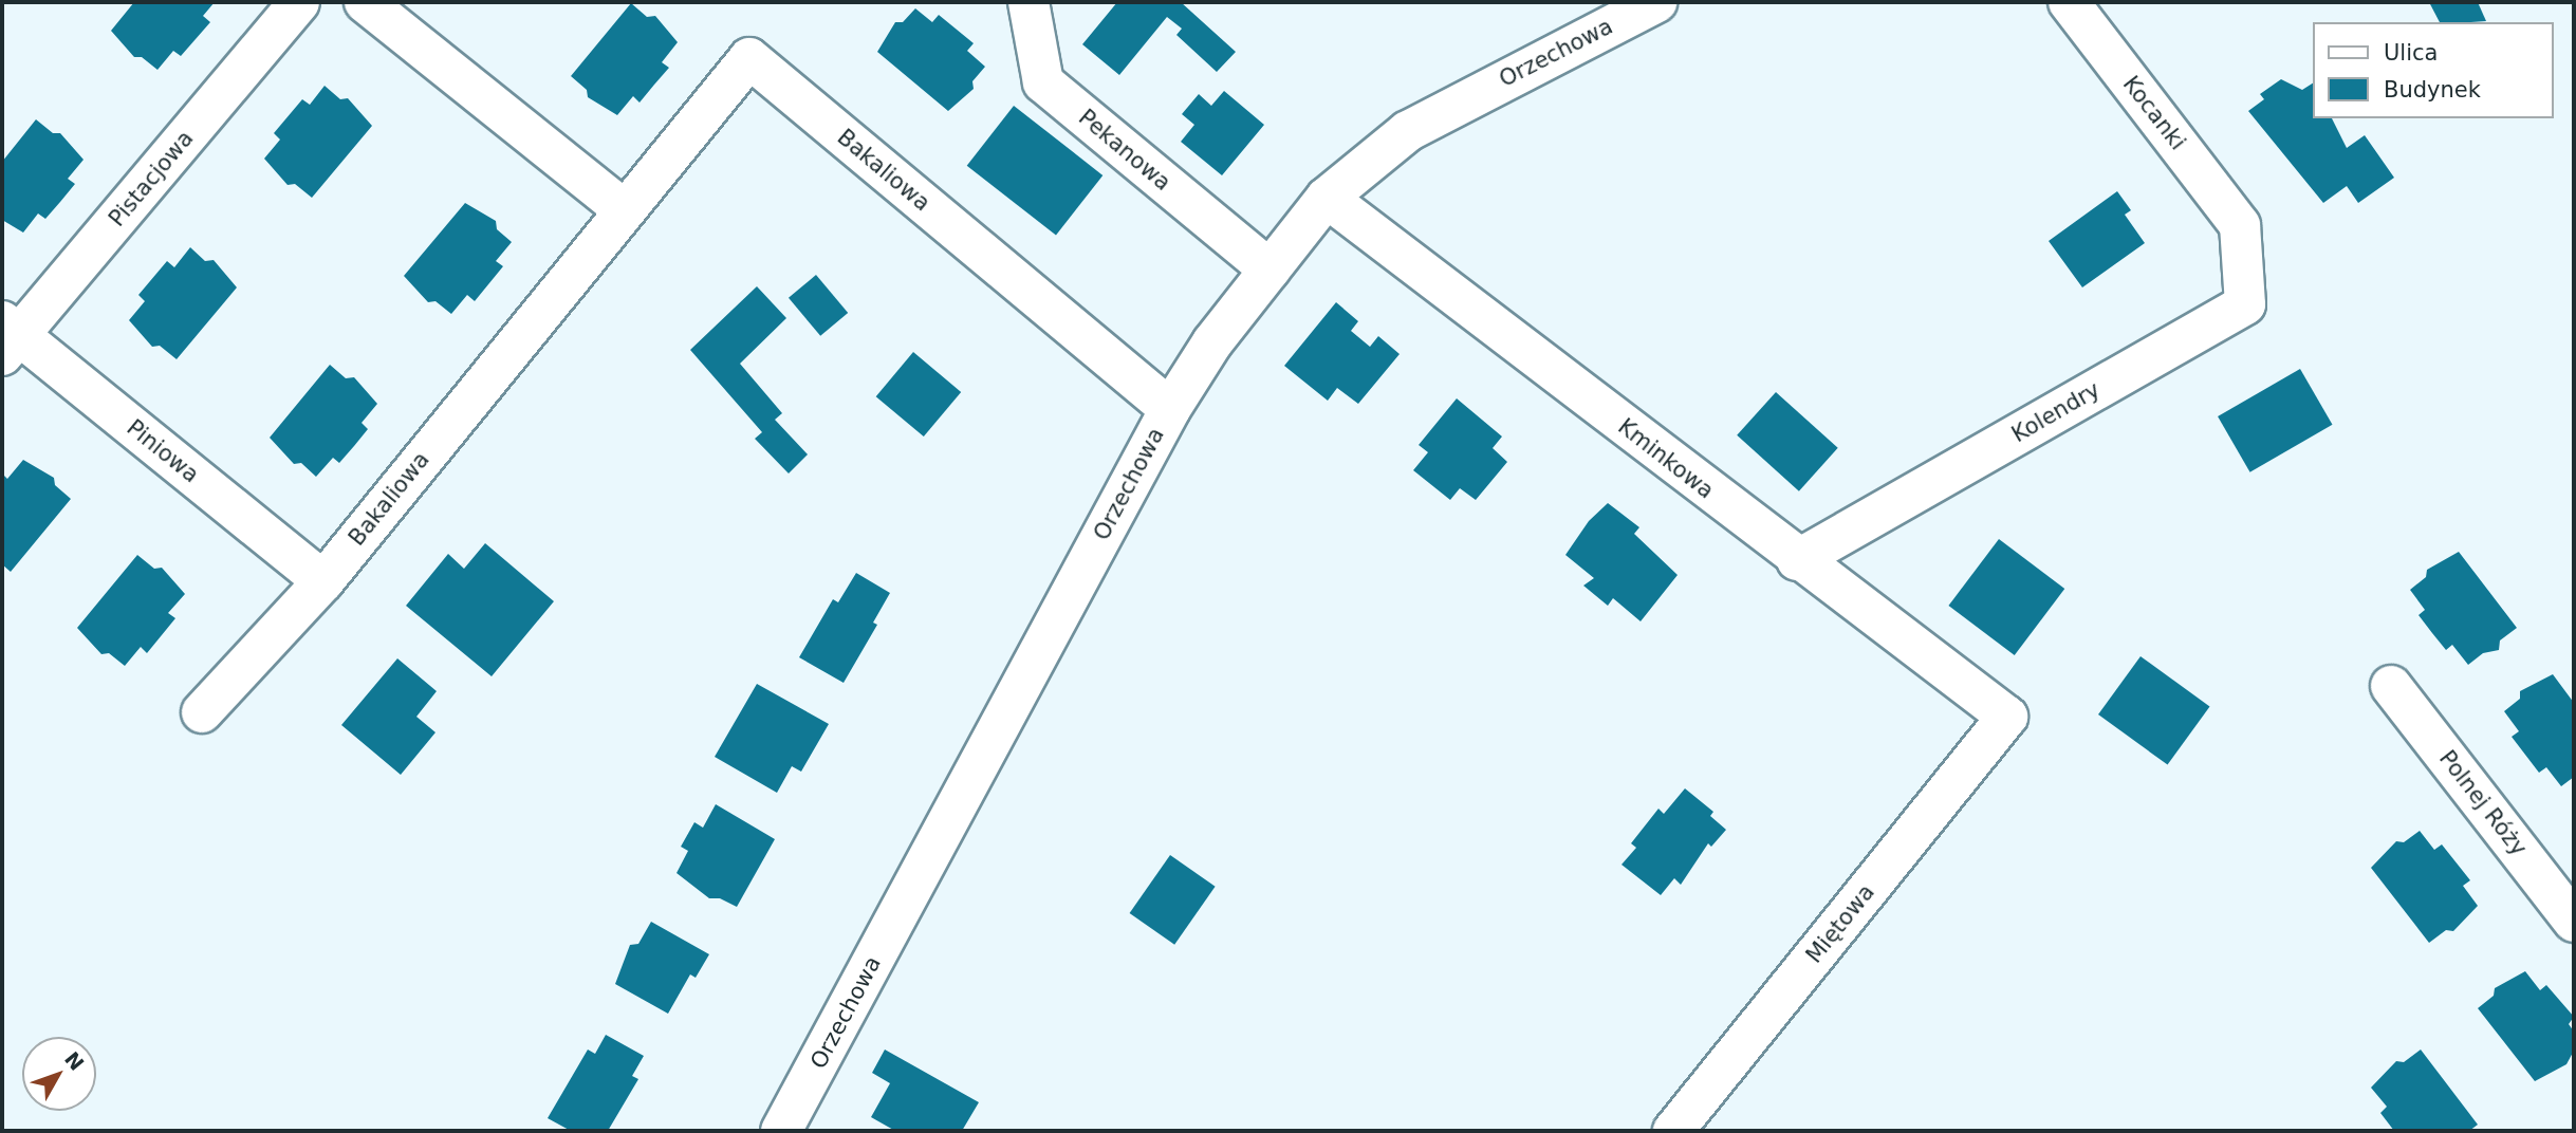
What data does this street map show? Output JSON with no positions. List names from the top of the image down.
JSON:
{
  "streets": {
    "street": [
      "Orzechowa",
      "Kocanki",
      "Pekanowa",
      "Bakaliowa",
      "Pistacjowa",
      "Kolendry",
      "Piniowa",
      "Kminkowa",
      "Polnej Róży",
      "Miętowa"
    ]
  },
  "crossings": [
    ["Orzechowa", "Pekanowa"],
    ["Orzechowa", "Bakaliowa"],
    ["Orzechowa", "Kminkowa"],
    ["Kocanki", "Kolendry"],
    ["Bakaliowa", "Piniowa"],
    ["Pistacjowa", "Piniowa"],
    ["Kolendry", "Kminkowa"],
    ["Kminkowa", "Miętowa"]
  ],
  "legend": ["Ulica", "Budynek"],
  "north": "top right"
}
